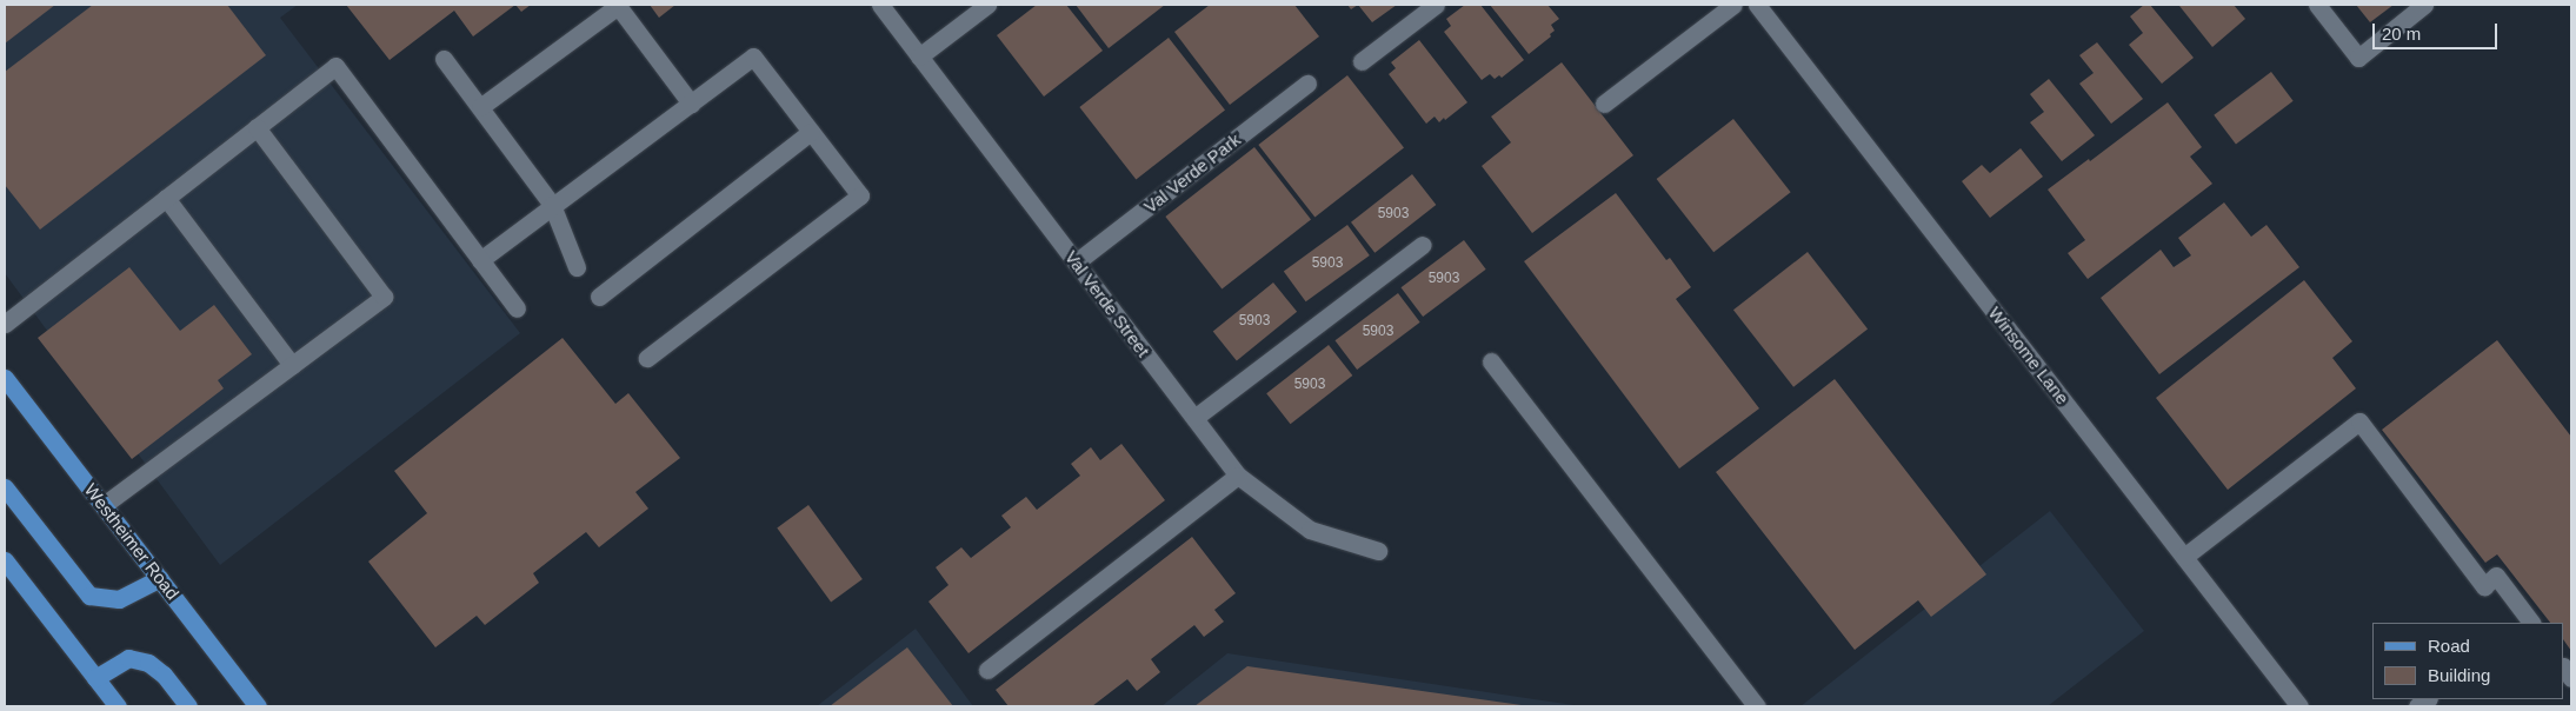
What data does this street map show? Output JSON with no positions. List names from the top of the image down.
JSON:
{
  "streets": {
    "main road": ["Westheimer Road"],
    "street": ["Val Verde Park", "Val Verde Street", "Winsome Lane"]
  },
  "crossings": [
    ["Val Verde Park", "Val Verde Street"]
  ],
  "house_numbers": [
    "5903",
    "5903",
    "5903",
    "5903",
    "5903",
    "5903"
  ],
  "legend": ["Road", "Building"],
  "scale_bar": "20 m"
}
